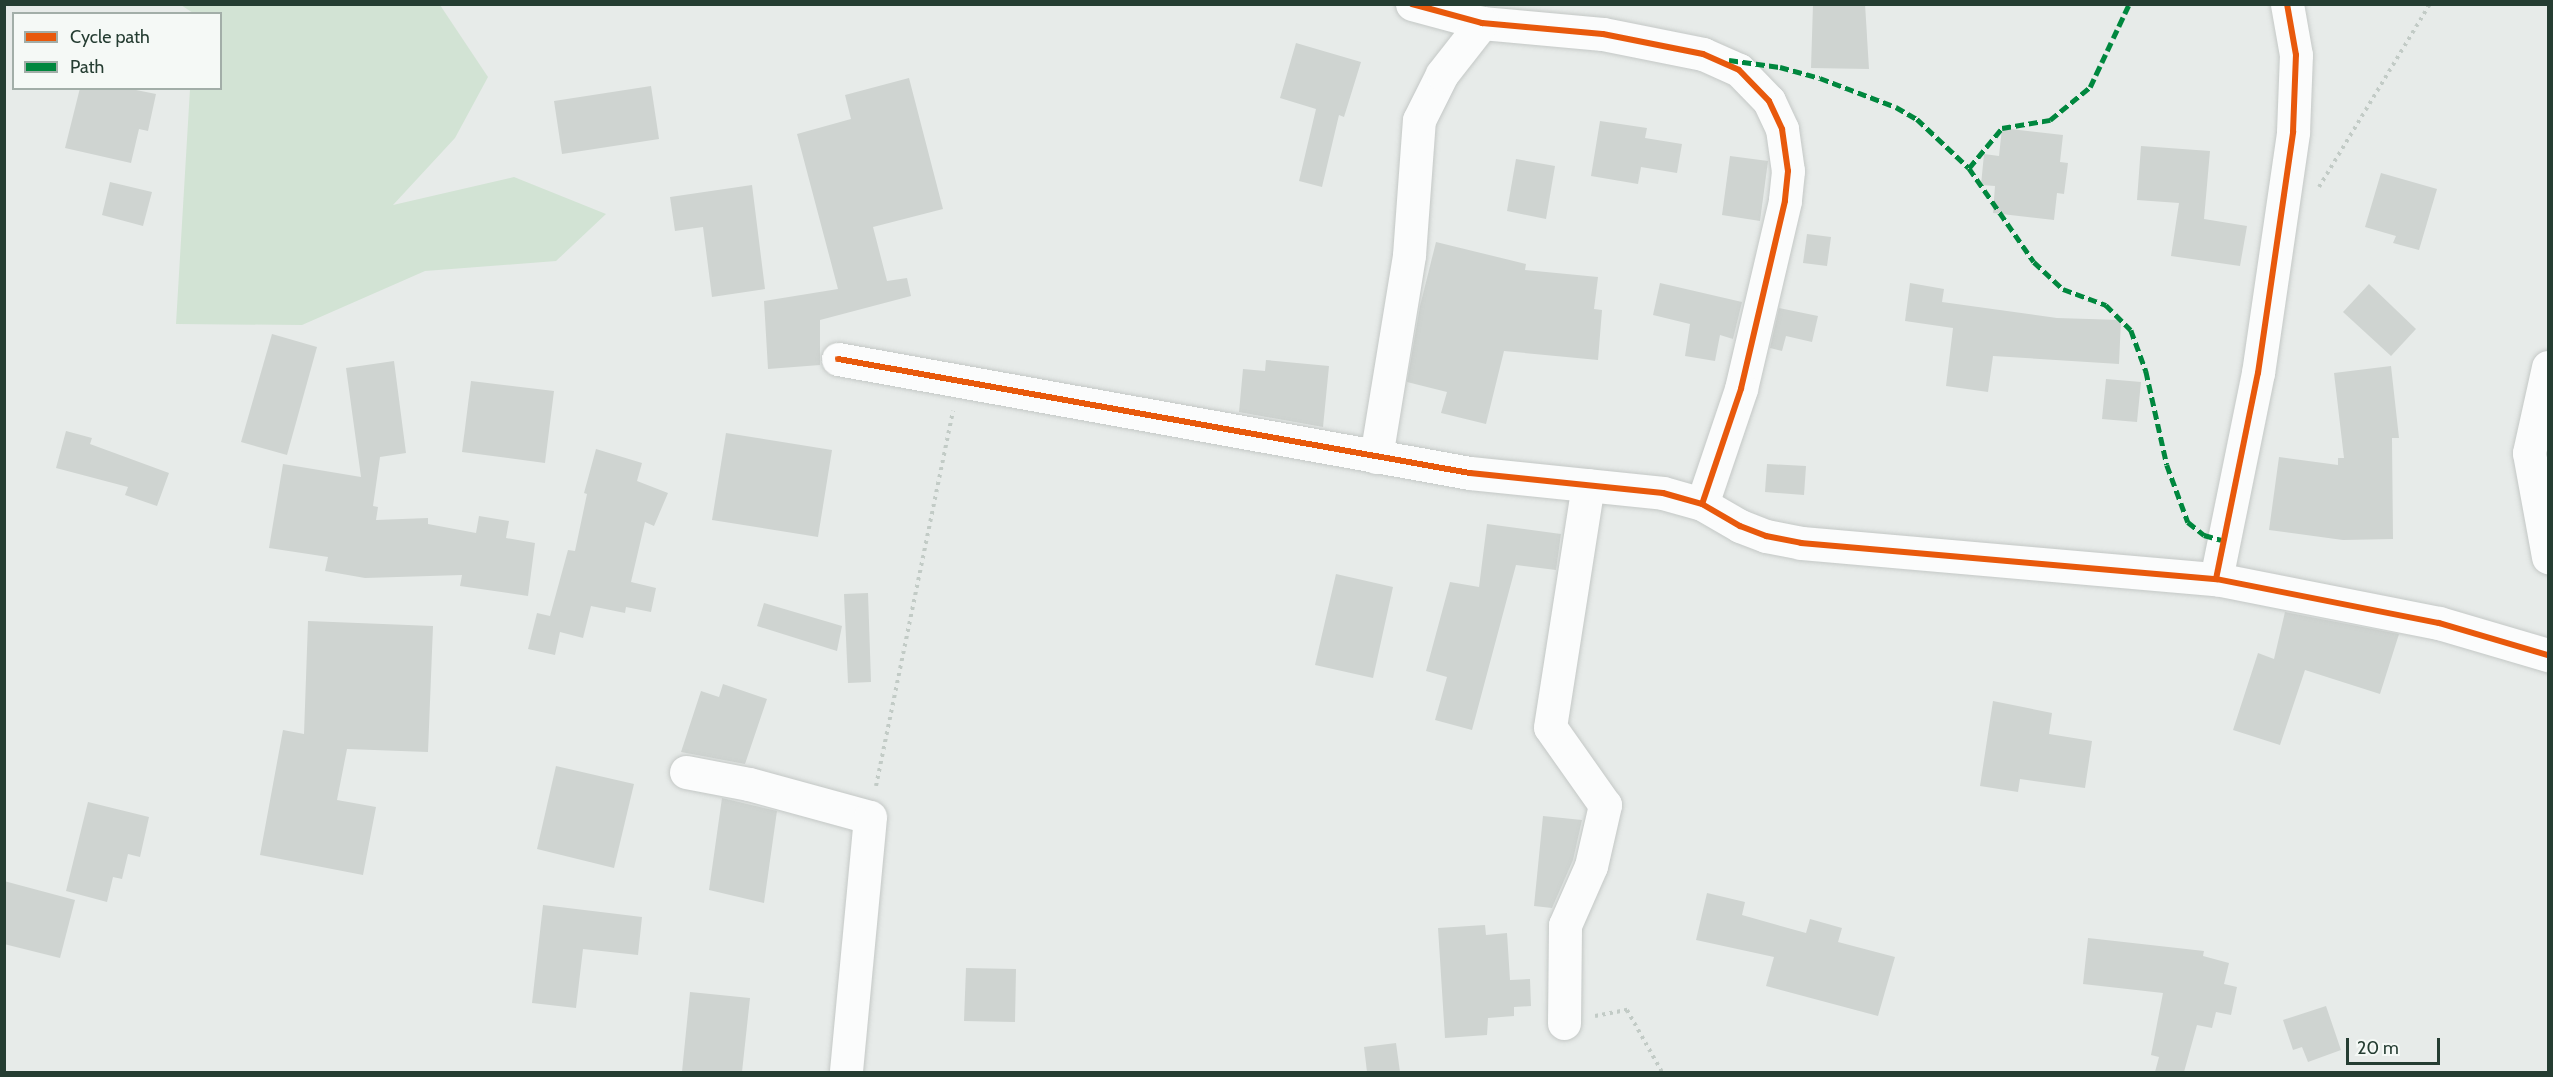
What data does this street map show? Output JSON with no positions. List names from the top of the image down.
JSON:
{
  "legend": ["Cycle path", "Path"],
  "scale_bar": "20 m"
}
